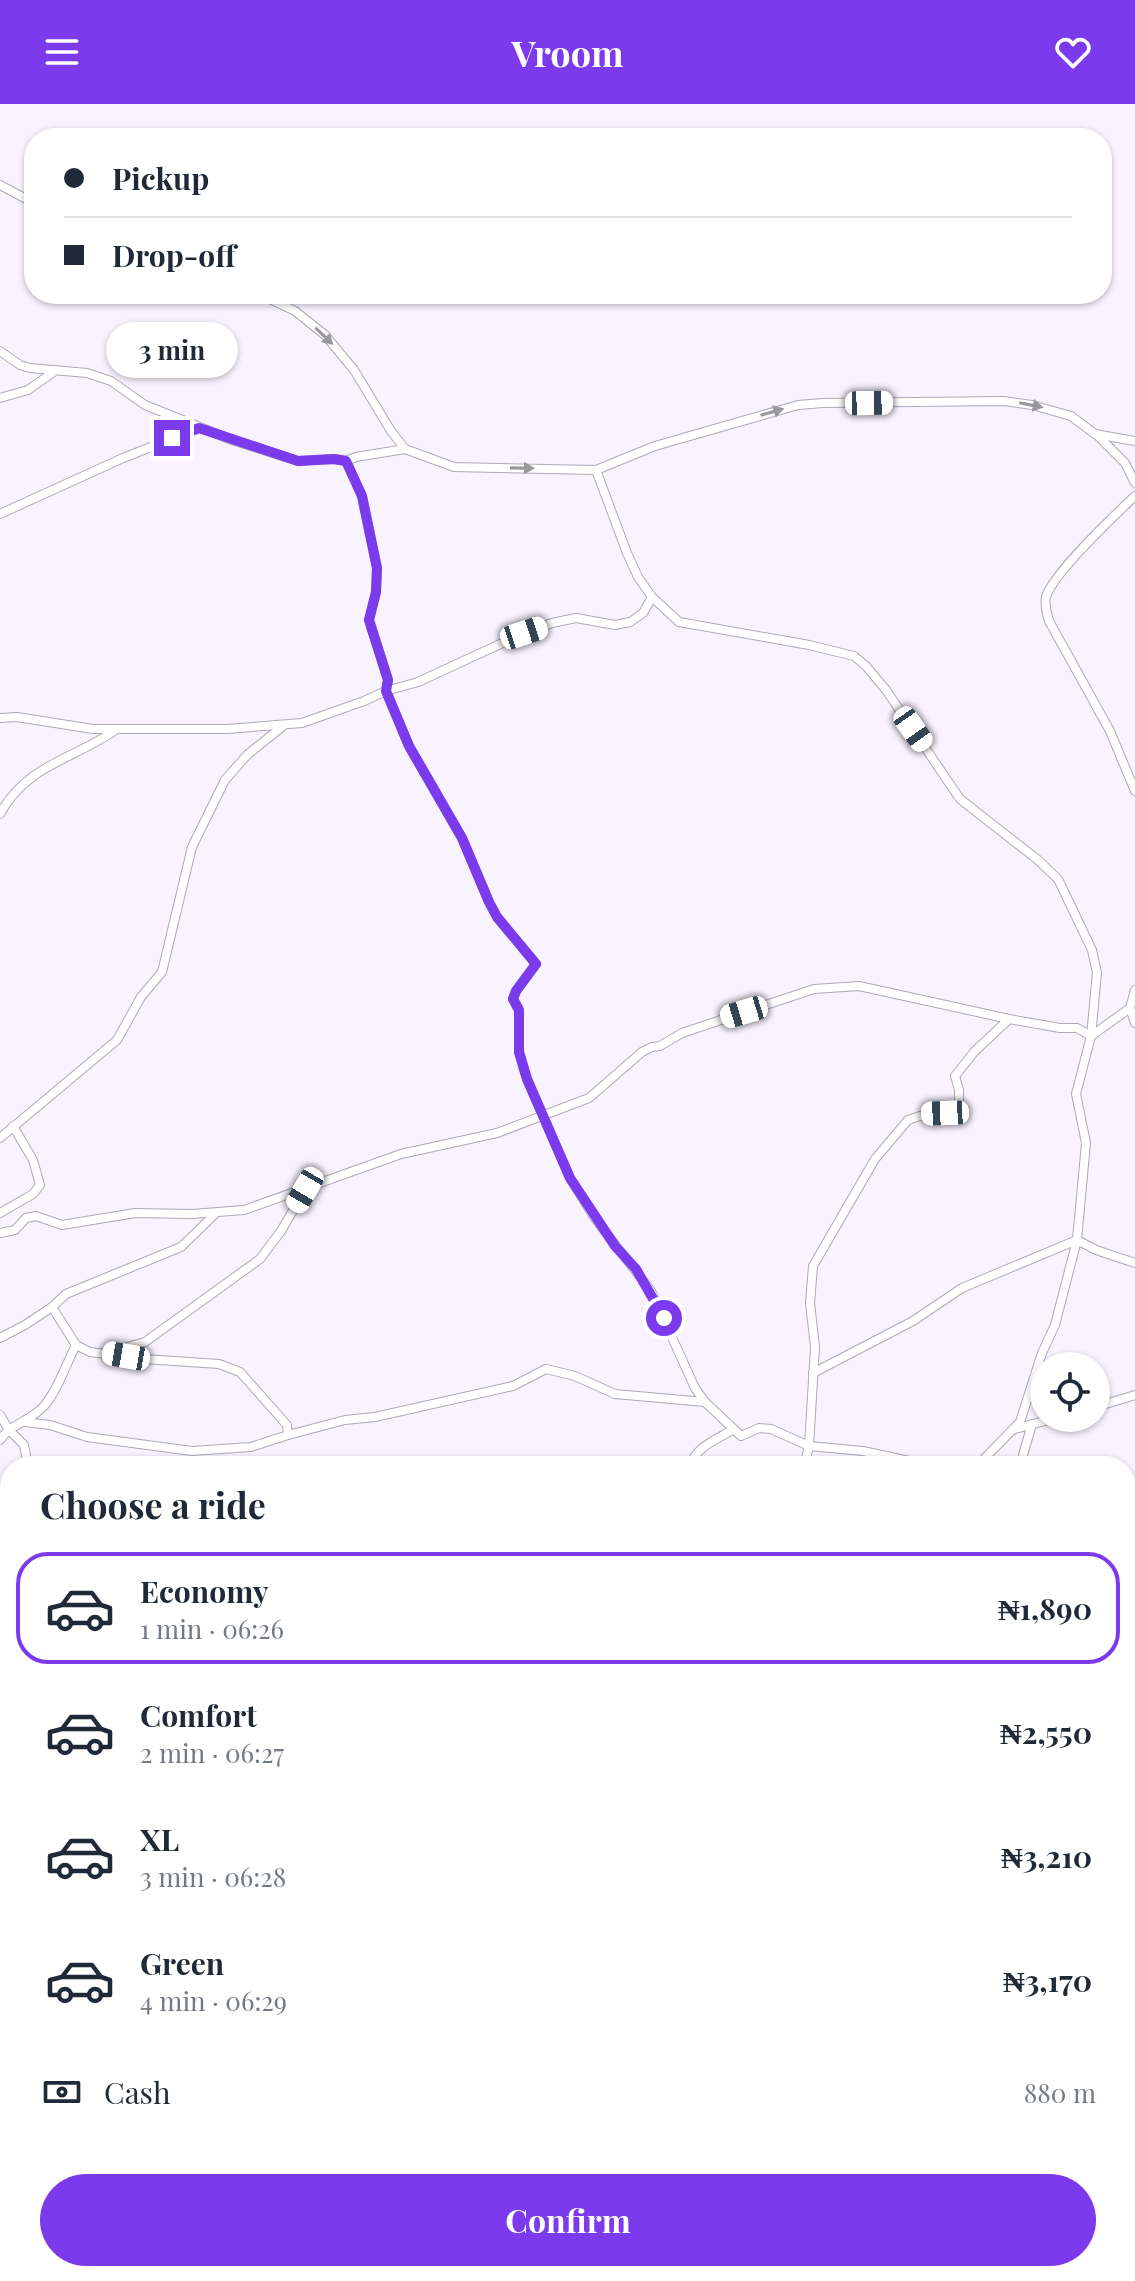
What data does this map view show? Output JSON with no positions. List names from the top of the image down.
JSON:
{
  "page": {
    "header": "Vroom",
    "banner": ["Pickup", "Drop-off"],
    "bubble": "3 min",
    "heading": "Choose a ride",
    "list": [
      {
        "name": "Economy",
        "note": "1 min · 06:26",
        "value": "₦1,890"
      },
      {
        "name": "Comfort",
        "note": "2 min · 06:27",
        "value": "₦2,550"
      },
      {
        "name": "XL",
        "note": "3 min · 06:28",
        "value": "₦3,210"
      },
      {
        "name": "Green",
        "note": "4 min · 06:29",
        "value": "₦3,170"
      }
    ],
    "pay": ["Cash", "880 m"],
    "buttons": "Confirm"
  }
}
